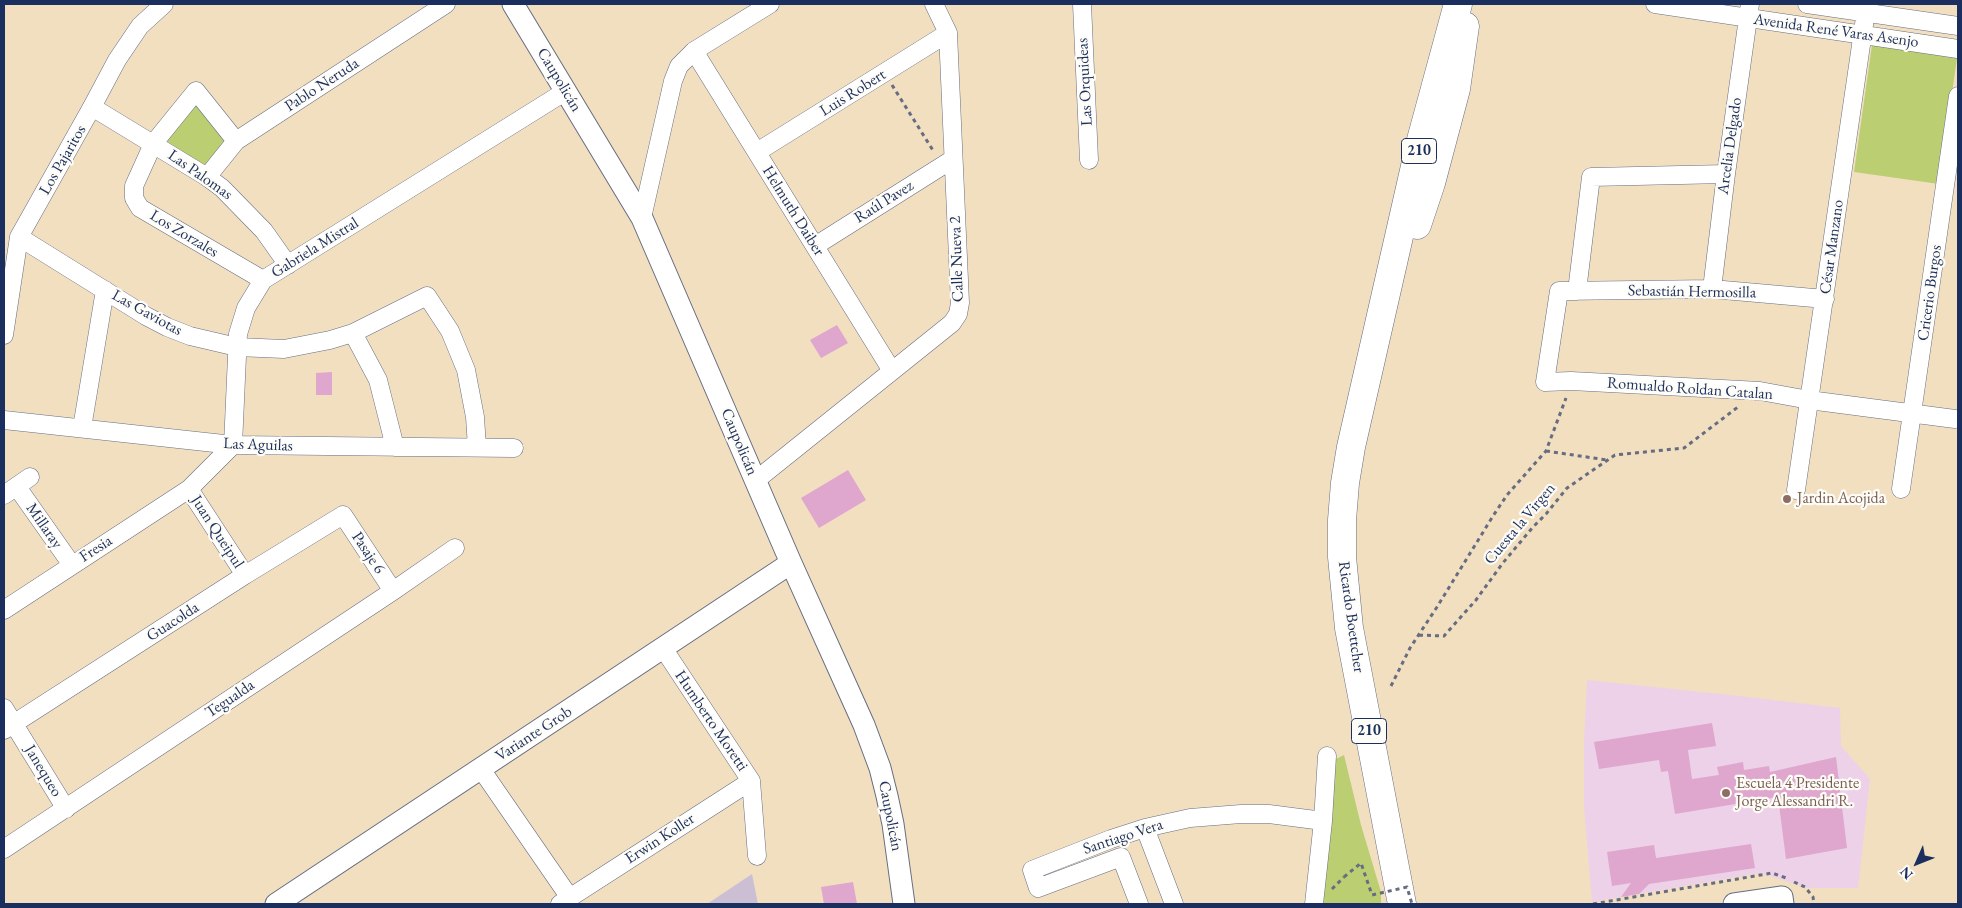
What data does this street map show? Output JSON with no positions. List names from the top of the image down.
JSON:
{
  "streets": {
    "main road": ["210", "Ricardo Boettcher"],
    "street": [
      "Avenida René Varas Asenjo",
      "Caupolicán",
      "Las Orquideas",
      "Pablo Neruda",
      "Luis Robert",
      "Arcelia Delgado",
      "Los Pajaritos",
      "Las Palomas",
      "Raúl Pavez",
      "Helmuth Daiber",
      "Los Zorzales",
      "César Manzano",
      "Gabriela Mistral",
      "Calle Nueva 2",
      "Sebastián Hermosilla",
      "Cricerio Burgos",
      "Las Gaviotas",
      "Romualdo Roldan Catalan",
      "Las Aguilas",
      "Millaray",
      "Juan Queipul",
      "Fresia",
      "Pasaje 6",
      "Guacolda",
      "Tegualda",
      "Humberto Moretti",
      "Variante Grob",
      "Janequeo",
      "Santiago Vera",
      "Erwin Koller"
    ],
    "path": ["Cuesta la Virgen"]
  },
  "crossings": [
    ["Avenida René Varas Asenjo", "Arcelia Delgado"],
    ["Avenida René Varas Asenjo", "César Manzano"],
    ["Caupolicán", "Gabriela Mistral"],
    ["Caupolicán", "Calle Nueva 2"],
    ["Caupolicán", "Variante Grob"],
    ["Pablo Neruda", "Las Palomas"],
    ["Pablo Neruda", "Los Zorzales"],
    ["Luis Robert", "Helmuth Daiber"],
    ["Luis Robert", "Calle Nueva 2"],
    ["Arcelia Delgado", "Sebastián Hermosilla"],
    ["Los Pajaritos", "Las Palomas"],
    ["Los Pajaritos", "Las Gaviotas"],
    ["Las Palomas", "Los Zorzales"],
    ["Las Palomas", "Gabriela Mistral"],
    ["Raúl Pavez", "Helmuth Daiber"],
    ["Raúl Pavez", "Calle Nueva 2"],
    ["Helmuth Daiber", "Calle Nueva 2"],
    ["Los Zorzales", "Gabriela Mistral"],
    ["César Manzano", "Sebastián Hermosilla"],
    ["César Manzano", "Romualdo Roldan Catalan"],
    ["Gabriela Mistral", "Las Gaviotas"],
    ["Gabriela Mistral", "Las Aguilas"],
    ["Sebastián Hermosilla", "Romualdo Roldan Catalan"],
    ["Cricerio Burgos", "Romualdo Roldan Catalan"],
    ["Las Gaviotas", "Las Aguilas"],
    ["Romualdo Roldan Catalan", "Cuesta la Virgen"],
    ["Millaray", "Fresia"],
    ["Juan Queipul", "Fresia"],
    ["Juan Queipul", "Guacolda"],
    ["Pasaje 6", "Guacolda"],
    ["Pasaje 6", "Tegualda"],
    ["Guacolda", "Janequeo"],
    ["Tegualda", "Janequeo"],
    ["Humberto Moretti", "Variante Grob"],
    ["Humberto Moretti", "Erwin Koller"],
    ["Variante Grob", "Erwin Koller"]
  ],
  "places": ["Jardin Acojida", "Escuela 4 Presidente Jorge Alessandri R."],
  "north": "bottom left"
}
